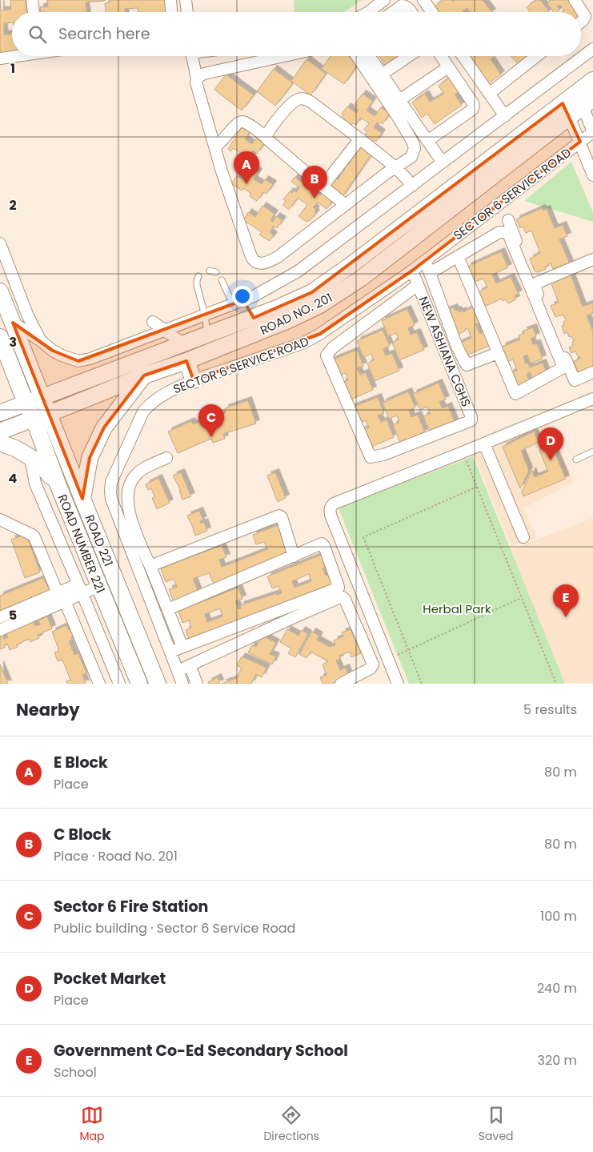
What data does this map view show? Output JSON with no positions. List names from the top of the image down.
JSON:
{
  "streets": {
    "main road": ["ROAD NO. 201", "ROAD 221", "ROAD NUMBER 221"],
    "street": ["SECTOR 6 SERVICE ROAD", "NEW ASHIANA CGHS"]
  },
  "crossings": [
    ["ROAD NO. 201", "ROAD 221"],
    ["ROAD NO. 201", "ROAD NUMBER 221"]
  ],
  "parks": ["Herbal Park"],
  "page": {
    "search": "Search here",
    "pins": [
      "A",
      "B",
      "C",
      "D",
      "E"
    ],
    "heading": ["Nearby", "5 results"],
    "list": [
      {
        "mark": "A",
        "name": "E Block",
        "note": "Place",
        "value": "80 m"
      },
      {
        "mark": "B",
        "name": "C Block",
        "note": "Place · Road No. 201",
        "value": "80 m"
      },
      {
        "mark": "C",
        "name": "Sector 6 Fire Station",
        "note": "Public building · Sector 6 Service Road",
        "value": "100 m"
      },
      {
        "mark": "D",
        "name": "Pocket Market",
        "note": "Place",
        "value": "240 m"
      },
      {
        "mark": "E",
        "name": "Government Co-Ed Secondary School",
        "note": "School",
        "value": "320 m"
      }
    ],
    "nav": ["Map", "Directions", "Saved"]
  },
  "grid": {
    "rows": [
      "1",
      "2",
      "3",
      "4",
      "5"
    ]
  }
}
